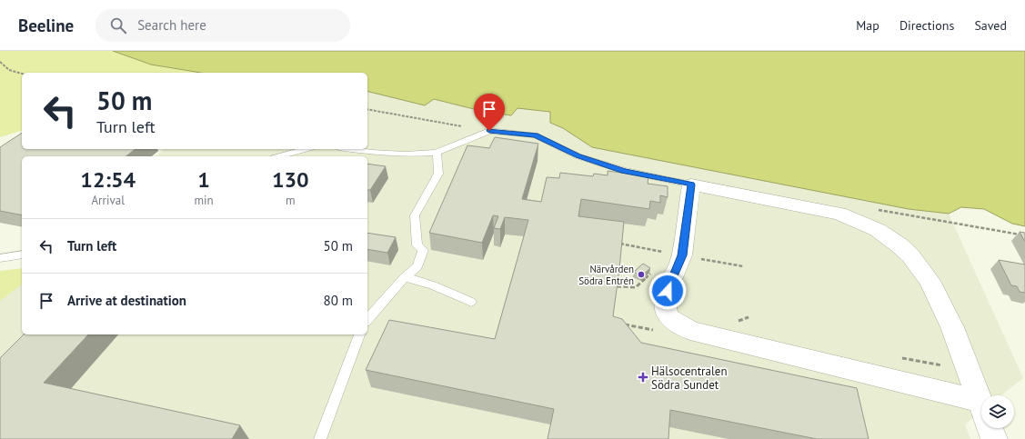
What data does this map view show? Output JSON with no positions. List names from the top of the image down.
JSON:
{
  "places": {
    "other": ["Närvården Södra Entrén"],
    "health": ["Hälsocentralen Södra Sundet"]
  },
  "page": {
    "header": "Beeline",
    "search": "Search here",
    "nav": ["Map", "Directions", "Saved"],
    "turn": ["50 m", "Turn left"],
    "eta": [
      "12:54",
      "Arrival",
      "1",
      "min",
      "130",
      "m"
    ],
    "list": [
      {
        "name": "Turn left",
        "value": "50 m"
      },
      {
        "name": "Arrive at destination",
        "value": "80 m"
      }
    ]
  }
}
